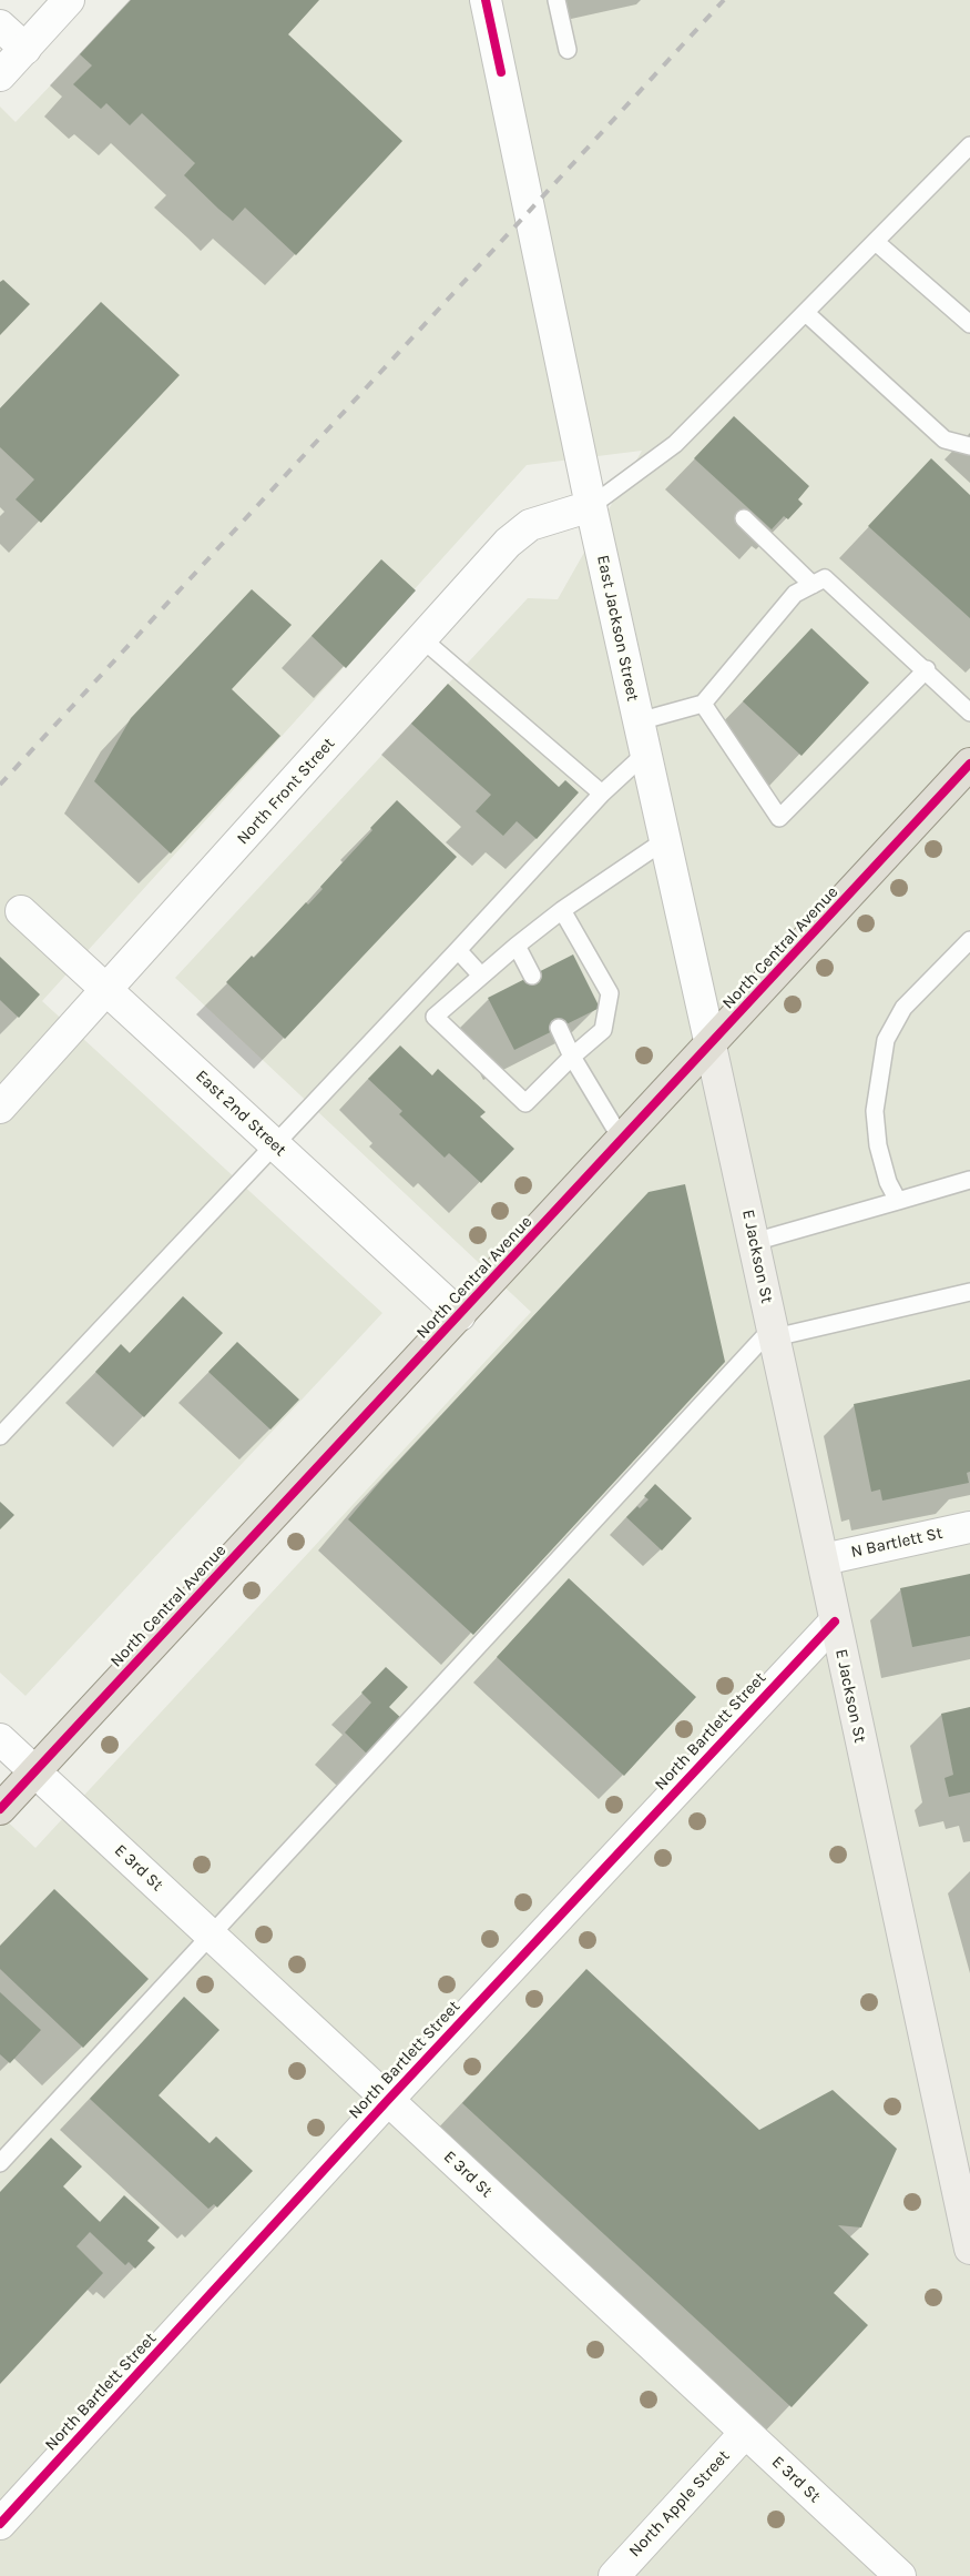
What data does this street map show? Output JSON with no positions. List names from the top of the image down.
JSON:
{
  "streets": {
    "main road": ["North Central Avenue", "E Jackson St"],
    "street": [
      "East Jackson Street",
      "North Front Street",
      "East 2nd Street",
      "N Bartlett St",
      "North Bartlett Street",
      "E 3rd St",
      "North Apple Street"
    ]
  },
  "crossings": [
    ["East Jackson Street", "North Front Street"],
    ["East Jackson Street", "North Central Avenue"],
    ["East Jackson Street", "E Jackson St"],
    ["North Front Street", "East 2nd Street"],
    ["North Central Avenue", "East 2nd Street"],
    ["North Central Avenue", "E Jackson St"],
    ["North Central Avenue", "E 3rd St"],
    ["E Jackson St", "N Bartlett St"],
    ["E Jackson St", "North Bartlett Street"],
    ["North Bartlett Street", "E 3rd St"],
    ["E 3rd St", "North Apple Street"]
  ]
}
